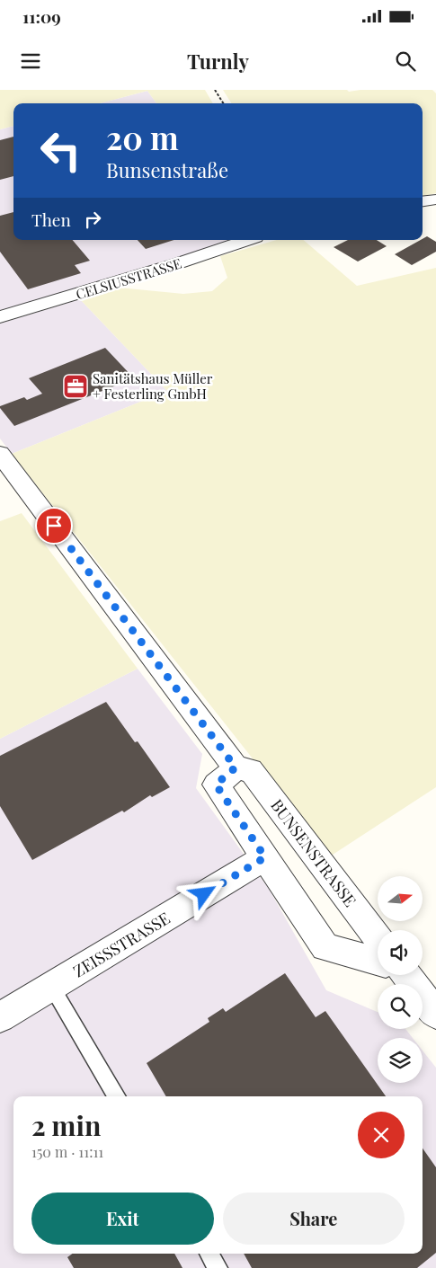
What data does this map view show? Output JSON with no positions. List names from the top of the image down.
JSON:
{
  "streets": {
    "street": ["CELSIUSSTRASSE", "BUNSENSTRASSE", "ZEISSSTRASSE"]
  },
  "places": {
    "office": ["Sanitätshaus Müller + Festerling GmbH"]
  },
  "north": "right",
  "page": {
    "status": "11:09",
    "header": "Turnly",
    "turn": ["20 m", "Bunsenstraße"],
    "then": "Then",
    "heading": ["2 min", "150 m · 11:11"],
    "buttons": ["Exit", "Share"]
  }
}
